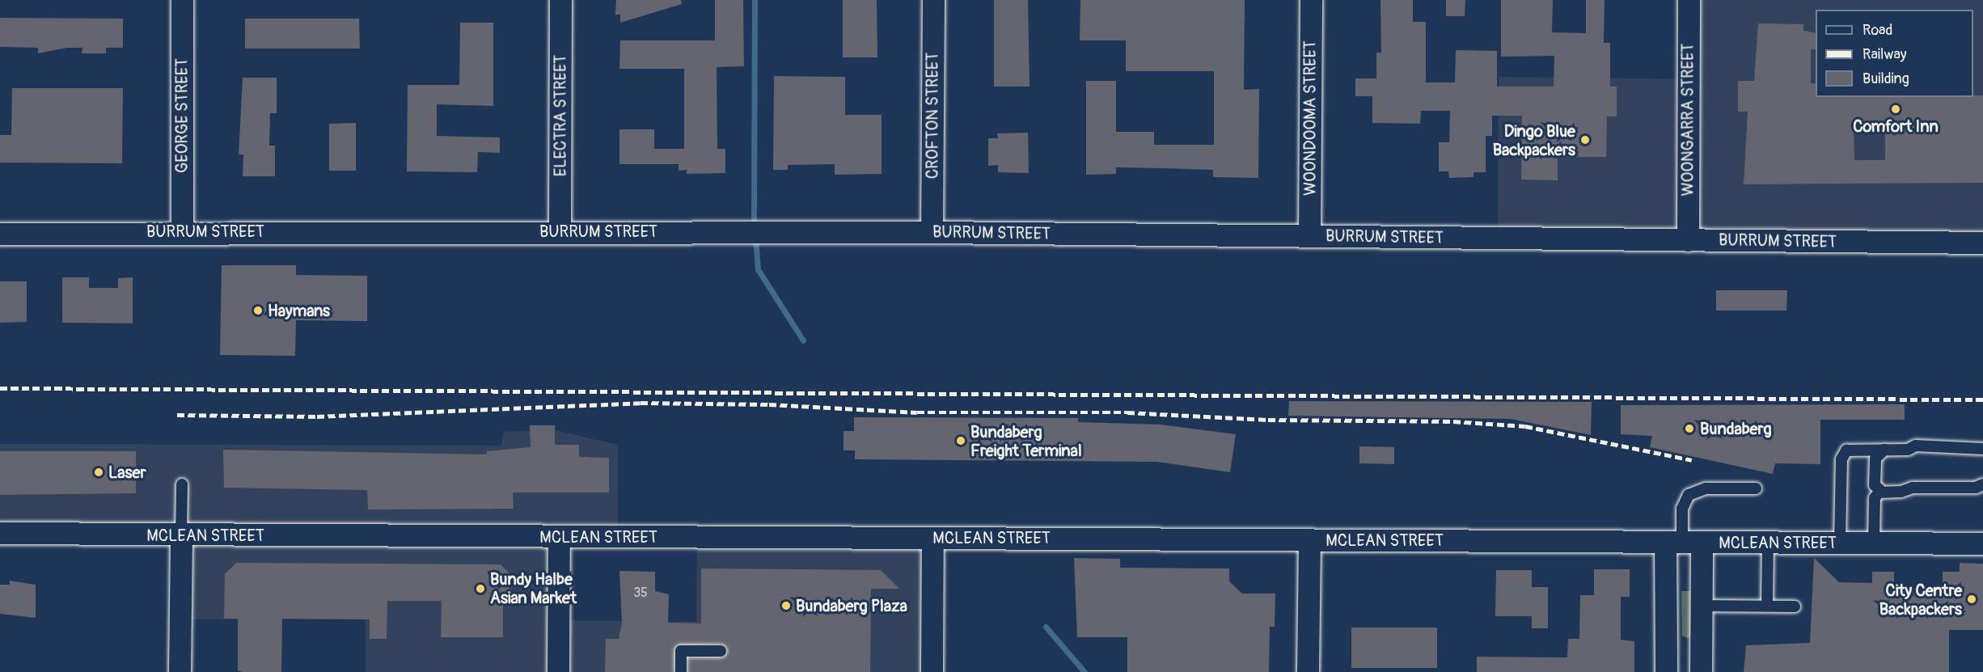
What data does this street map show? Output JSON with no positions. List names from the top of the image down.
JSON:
{
  "streets": {
    "street": [
      "GEORGE STREET",
      "ELECTRA STREET",
      "CROFTON STREET",
      "WOONDOOMA STREET",
      "WOONGARRA STREET",
      "BURRUM STREET",
      "MCLEAN STREET"
    ]
  },
  "crossings": [
    ["GEORGE STREET", "BURRUM STREET"],
    ["ELECTRA STREET", "BURRUM STREET"],
    ["CROFTON STREET", "BURRUM STREET"],
    ["WOONDOOMA STREET", "BURRUM STREET"],
    ["WOONGARRA STREET", "BURRUM STREET"]
  ],
  "places": [
    "Comfort Inn",
    "Dingo Blue Backpackers",
    "Haymans",
    "Bundaberg",
    "Bundaberg Freight Terminal",
    "Laser",
    "Bundy Halbe Asian Market",
    "City Centre Backpackers",
    "Bundaberg Plaza"
  ],
  "house_numbers": ["35"],
  "legend": ["Road", "Railway", "Building"]
}
